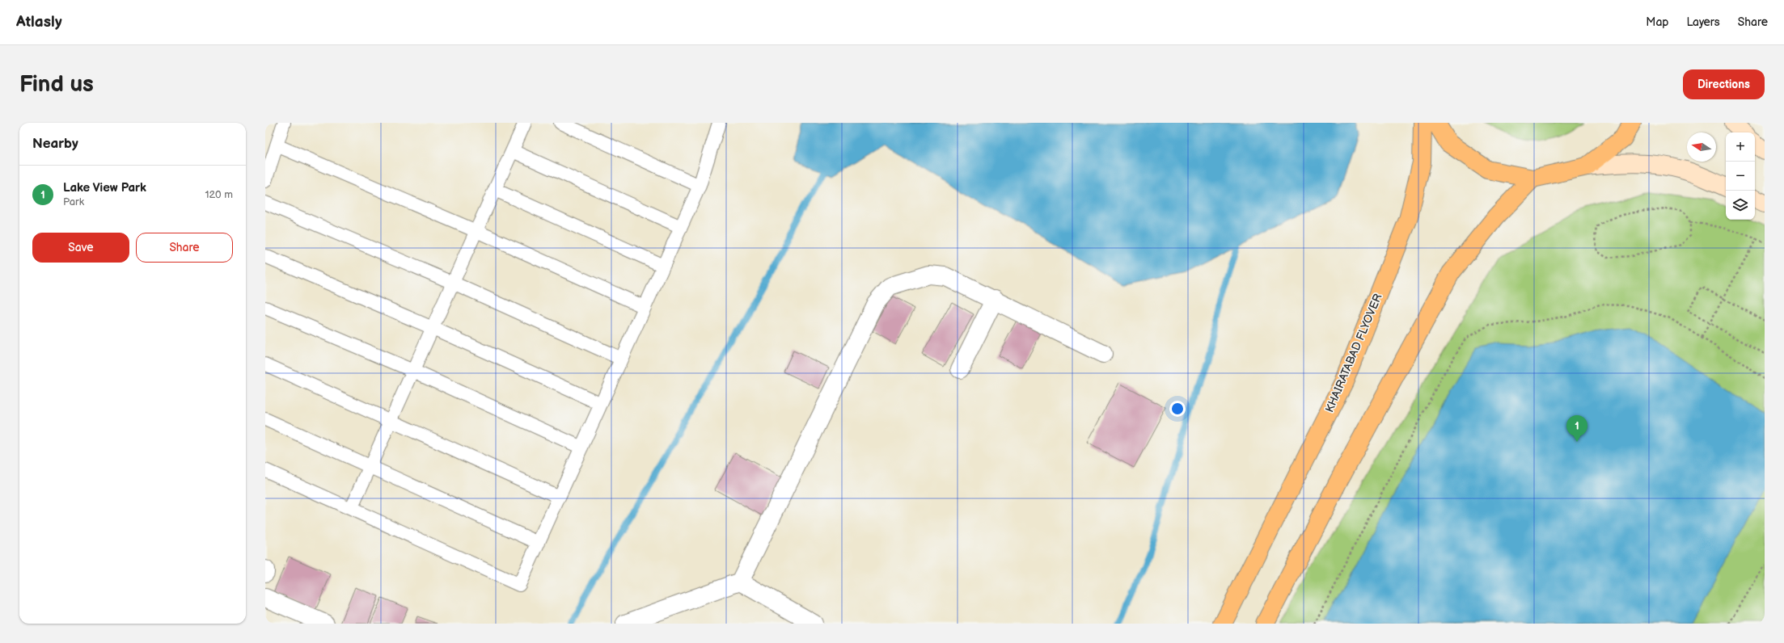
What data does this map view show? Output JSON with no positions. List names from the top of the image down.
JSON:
{
  "streets": {
    "main road": ["KHAIRATABAD FLYOVER"]
  },
  "north": "left",
  "page": {
    "header": "Atlasly",
    "nav": ["Map", "Layers", "Share"],
    "buttons": [
      "Directions",
      ["Save", "Share"]
    ],
    "title": "Find us",
    "heading": "Nearby",
    "map_buttons": ["+", "−"],
    "list": [
      {
        "mark": "1",
        "name": "Lake View Park",
        "note": "Park",
        "value": "120 m"
      }
    ],
    "pins": "1"
  }
}
